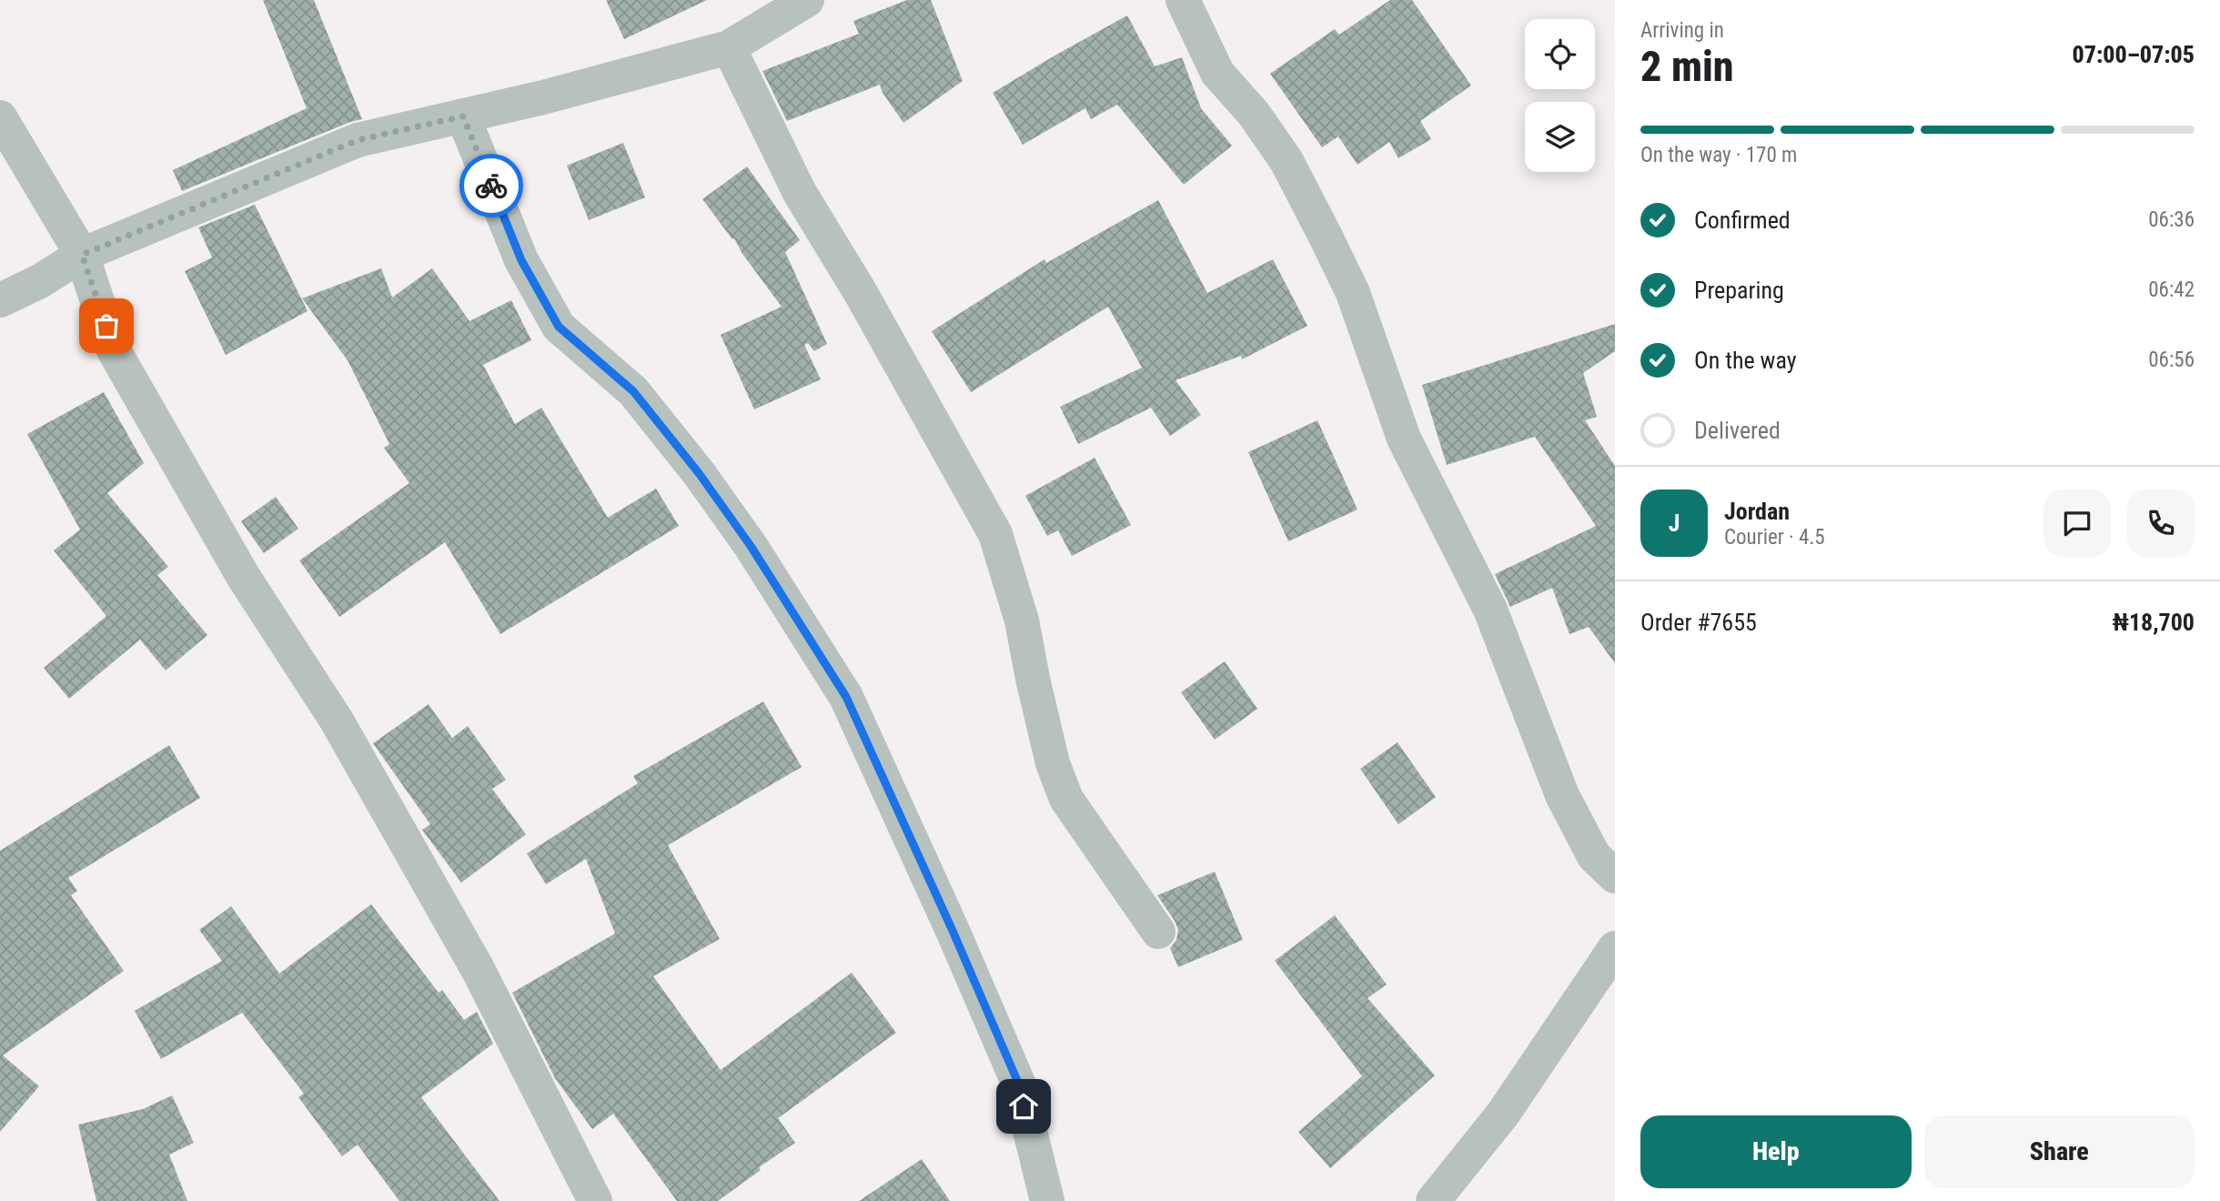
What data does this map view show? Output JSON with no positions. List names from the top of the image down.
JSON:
{
  "page": {
    "heading": ["2 min", "Arriving in", "07:00–07:05"],
    "panel": [
      "Jordan",
      "Courier · 4.5",
      "Order #7655",
      "₦18,700"
    ],
    "bar": "On the way · 170 m",
    "list": [
      ["Confirmed", "06:36"],
      ["Preparing", "06:42"],
      ["On the way", "06:56"],
      "Delivered"
    ],
    "round": "J",
    "buttons": ["Help", "Share"]
  }
}
